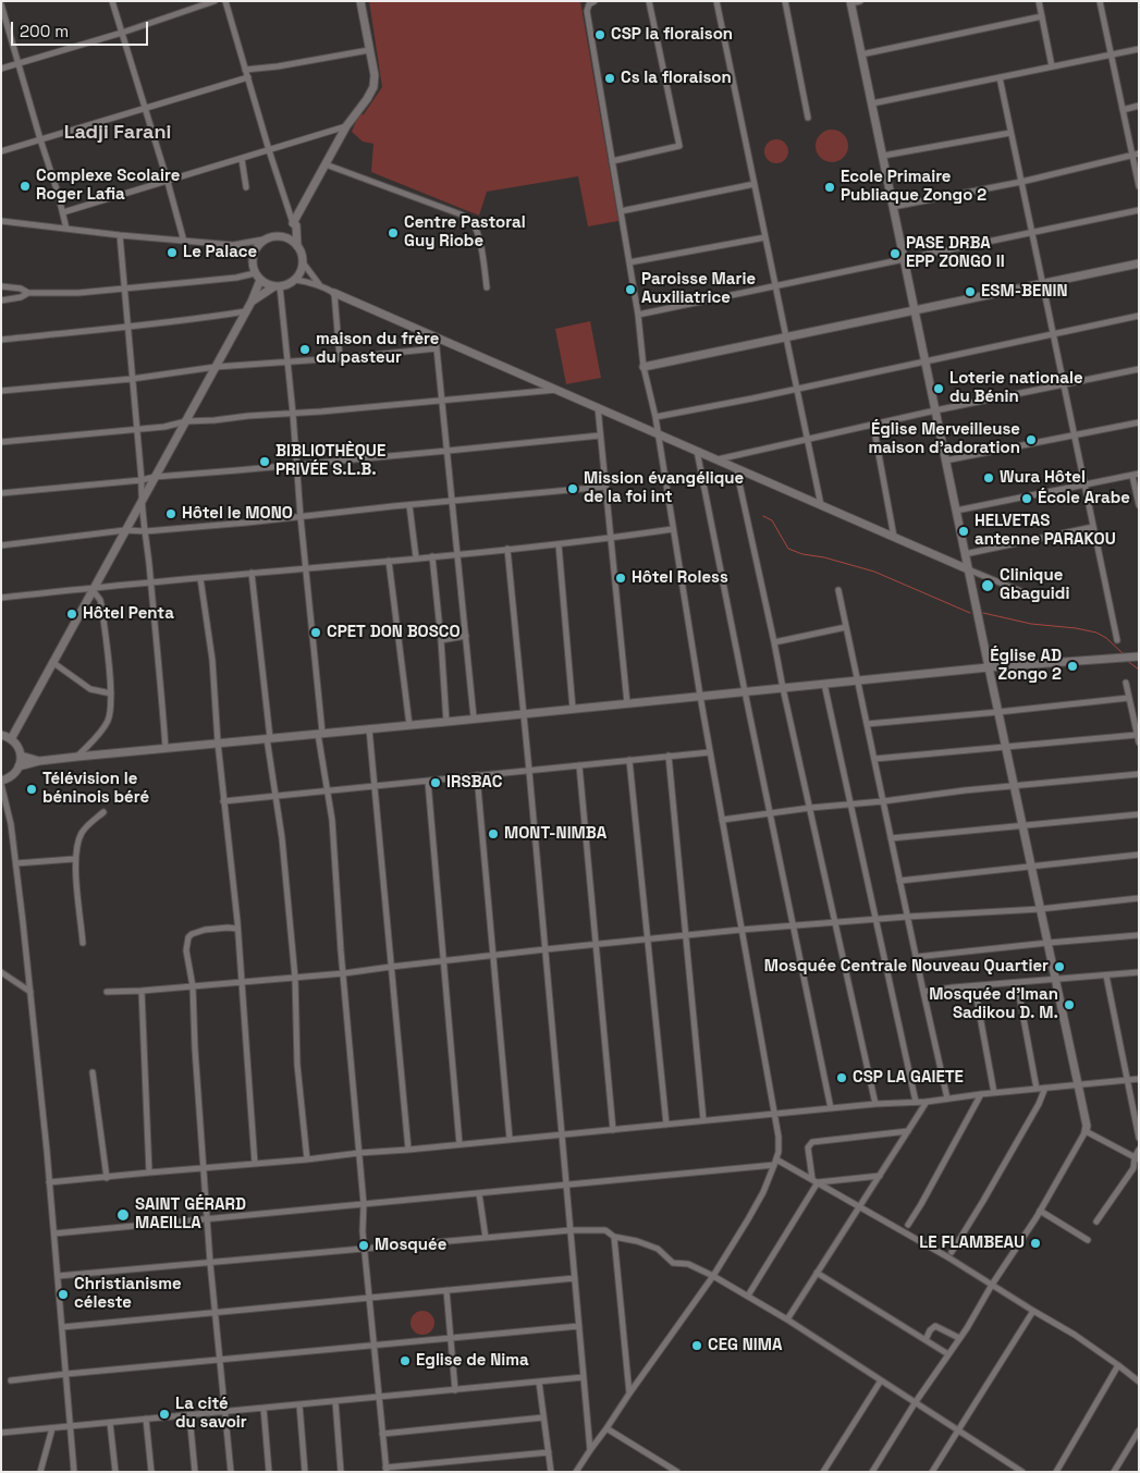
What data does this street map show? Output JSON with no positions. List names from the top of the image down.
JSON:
{
  "districts": ["Ladji Farani"],
  "places": [
    "CSP la floraison",
    "Cs la floraison",
    "Complexe Scolaire Roger Lafia",
    "Ecole Primaire Publiaque Zongo 2",
    "Centre Pastoral Guy Riobe",
    "Le Palace",
    "PASE DRBA EPP ZONGO II",
    "Paroisse Marie Auxiliatrice",
    "ESM-BENIN",
    "maison du frère du pasteur",
    "Loterie nationale du Bénin",
    "Église Merveilleuse maison d'adoration",
    "BIBLIOTHÈQUE PRIVÉE S.L.B.",
    "Wura Hôtel",
    "Mission évangélique de la foi int",
    "École Arabe",
    "Hôtel le MONO",
    "HELVETAS antenne PARAKOU",
    "Hôtel Roless",
    "Clinique Gbaguidi",
    "Hôtel Penta",
    "CPET DON BOSCO",
    "Église AD Zongo 2",
    "IRSBAC",
    "Télévision le béninois béré",
    "MONT-NIMBA",
    "Mosquée Centrale Nouveau Quartier",
    "Mosquée d'Iman Sadikou D. M.",
    "CSP LA GAIETE",
    "SAINT GÉRARD MAEILLA",
    "LE FLAMBEAU",
    "Mosquée",
    "Christianisme céleste",
    "CEG NIMA",
    "Eglise de Nima",
    "La cité du savoir"
  ],
  "scale_bar": "200 m"
}
